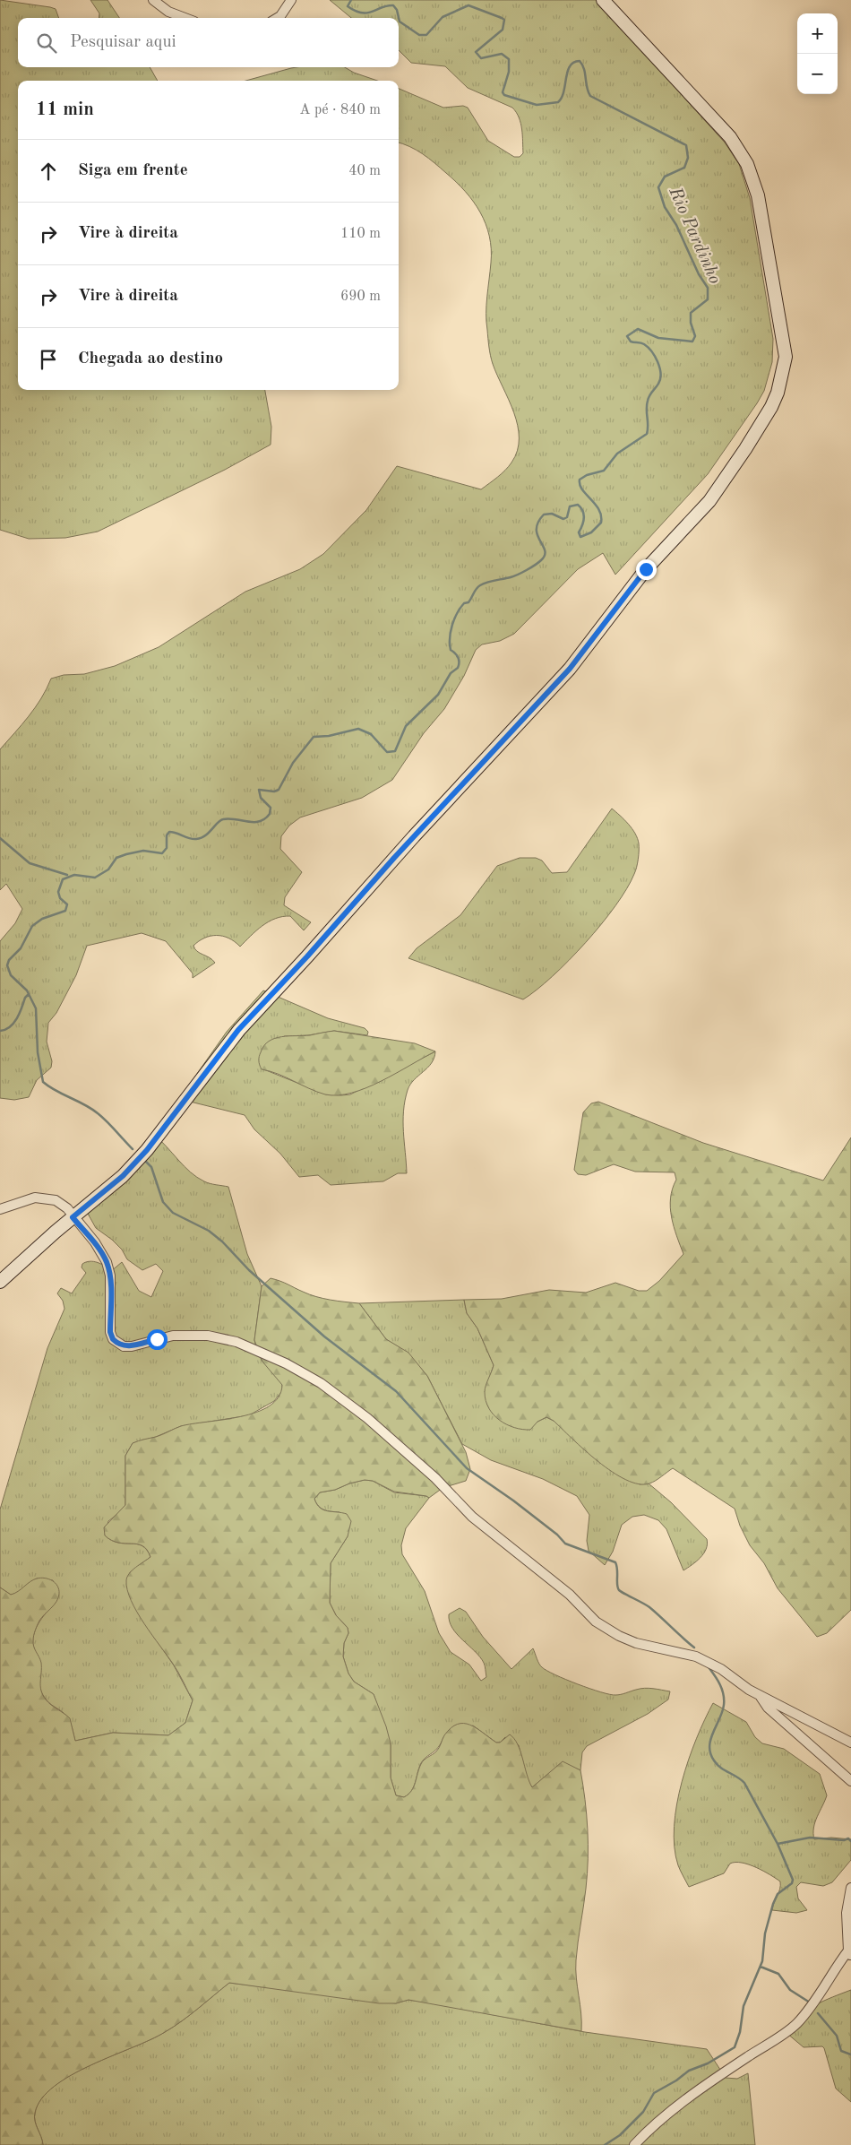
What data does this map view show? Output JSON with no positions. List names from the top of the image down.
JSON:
{
  "water": ["Rio Pardinho"],
  "page": {
    "map_buttons": ["+", "−"],
    "search": "Pesquisar aqui",
    "heading": ["11 min", "A pé · 840 m"],
    "list": [
      ["Siga em frente", "40 m"],
      ["Vire à direita", "110 m"],
      ["Vire à direita", "690 m"],
      "Chegada ao destino"
    ]
  }
}
